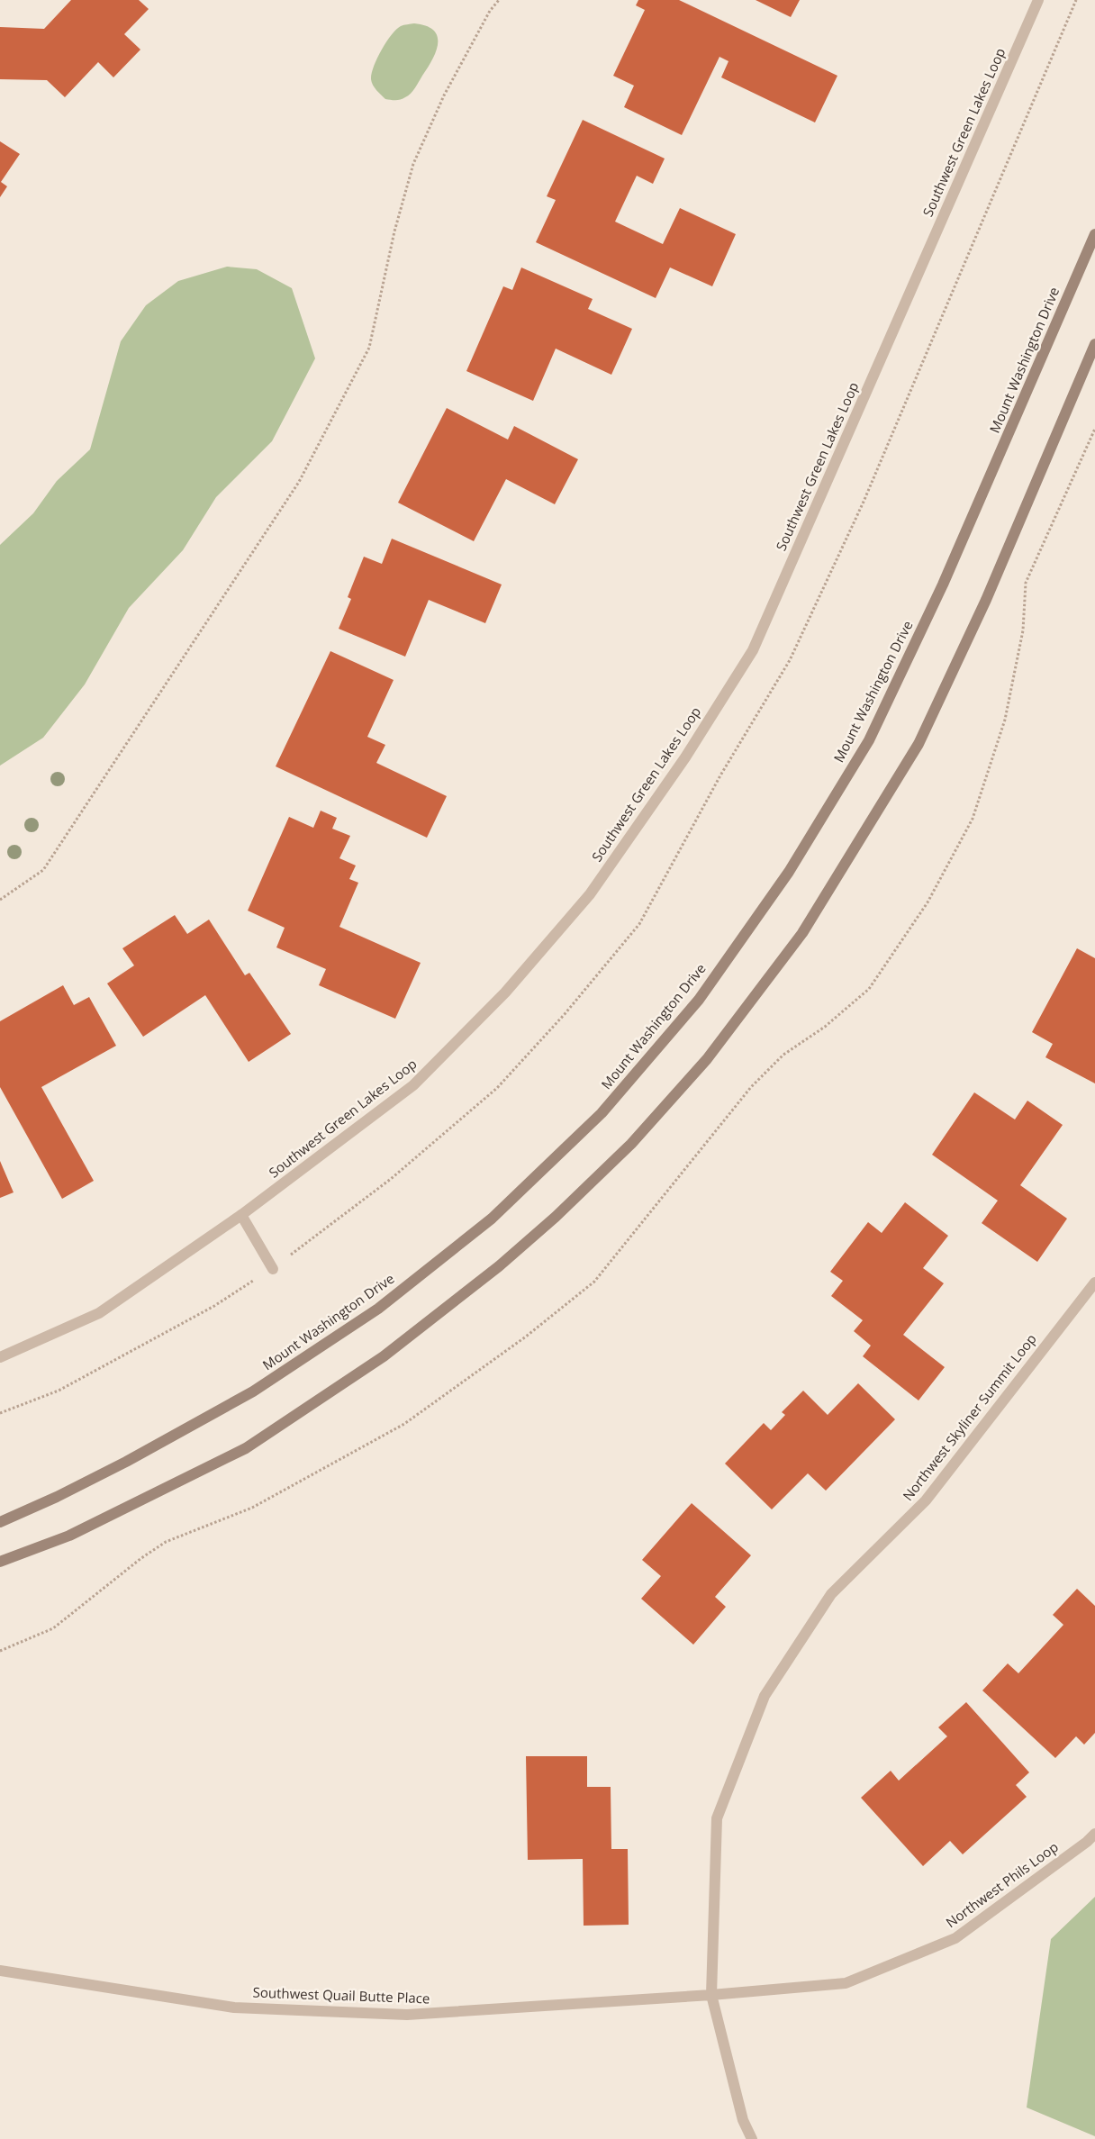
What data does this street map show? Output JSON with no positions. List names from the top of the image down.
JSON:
{
  "streets": {
    "main road": ["Mount Washington Drive"],
    "street": [
      "Southwest Green Lakes Loop",
      "Northwest Skyliner Summit Loop",
      "Northwest Phils Loop",
      "Southwest Quail Butte Place"
    ]
  },
  "crossings": [
    ["Northwest Skyliner Summit Loop", "Northwest Phils Loop"],
    ["Northwest Skyliner Summit Loop", "Southwest Quail Butte Place"],
    ["Northwest Phils Loop", "Southwest Quail Butte Place"]
  ]
}
